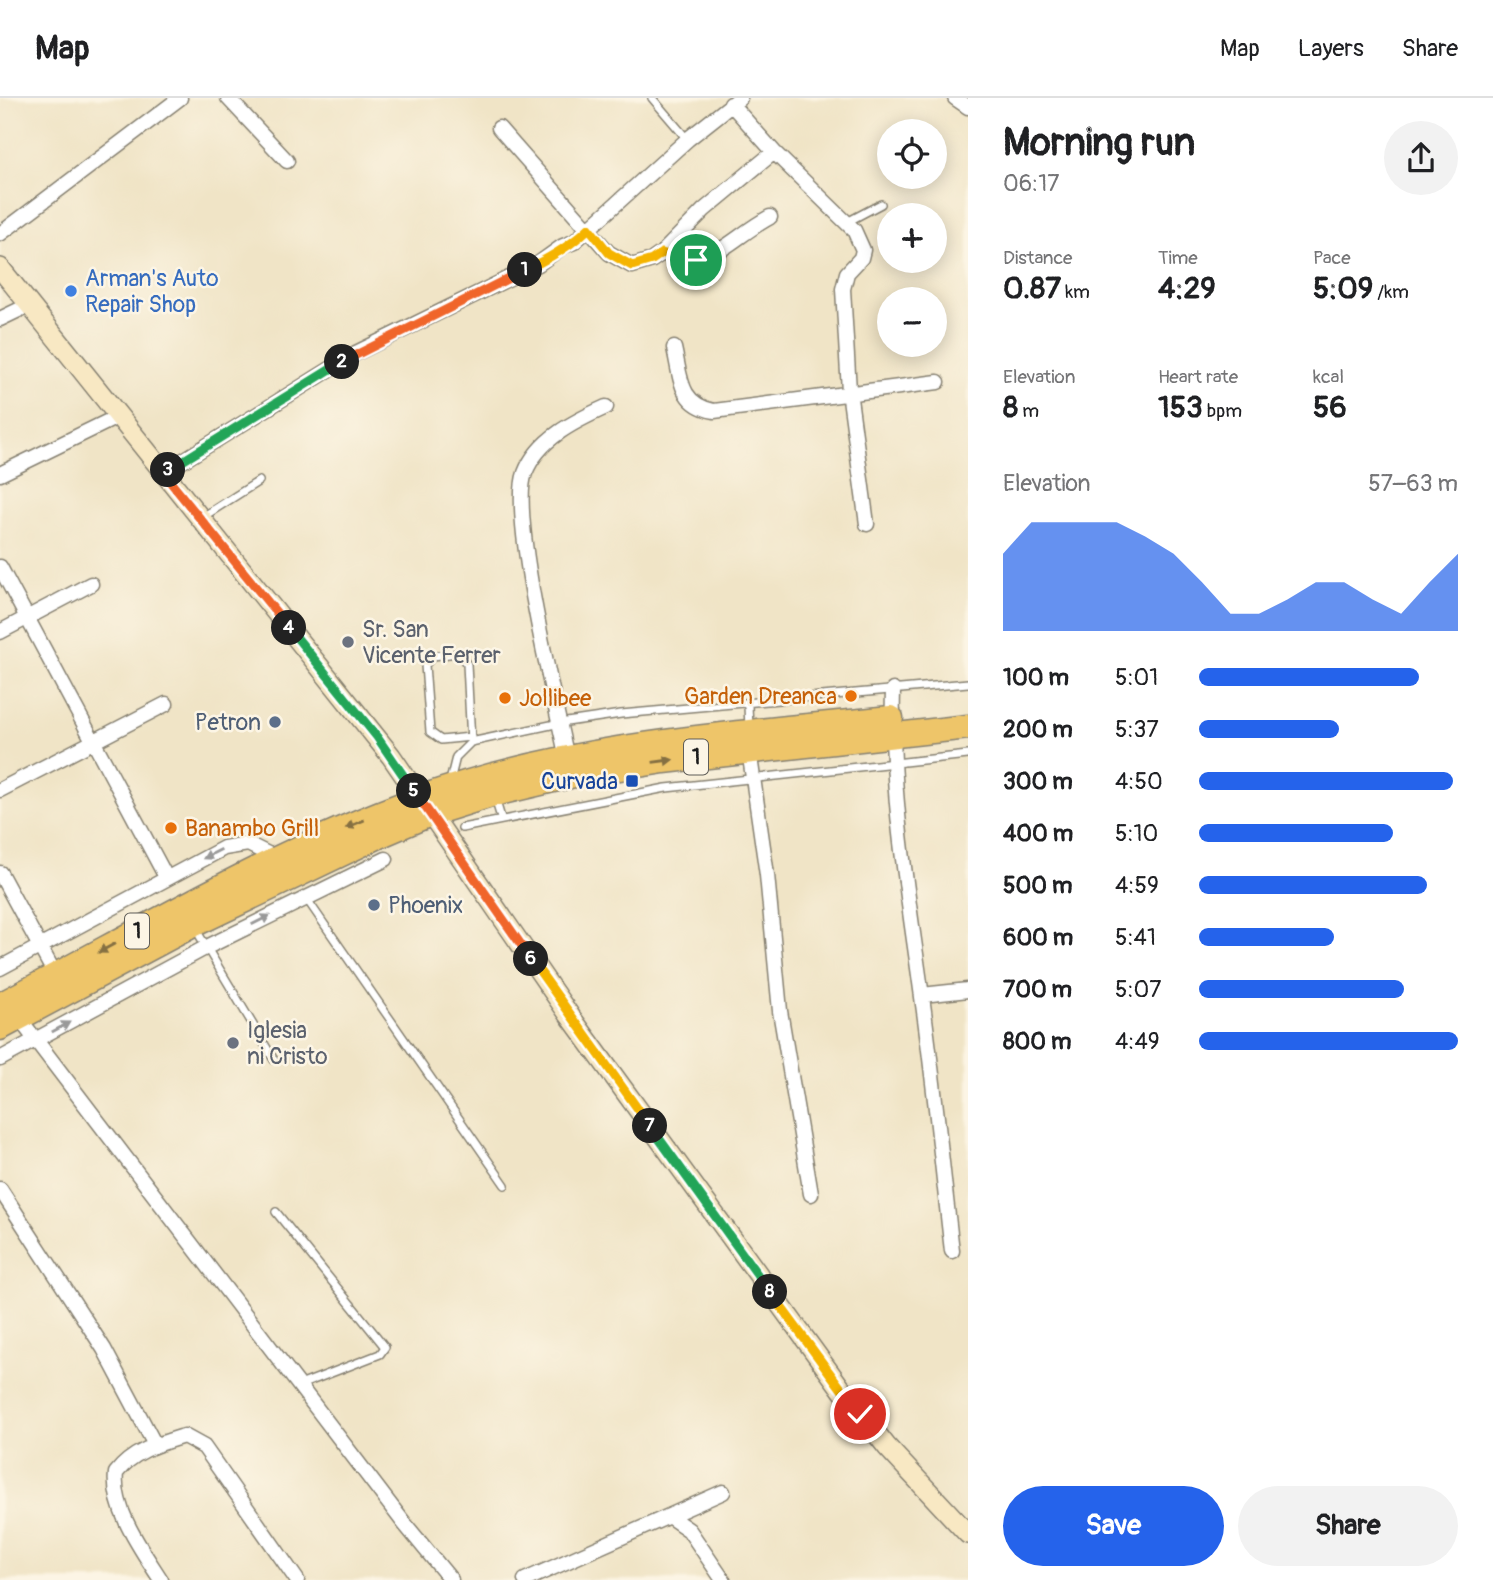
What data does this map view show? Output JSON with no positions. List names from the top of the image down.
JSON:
{
  "streets": {
    "highway": ["1"]
  },
  "places": {
    "other": [
      "Arman's Auto Repair Shop",
      "Sr. San Vicente Ferrer",
      "Garden Dreanca",
      "Jollibee",
      "Petron",
      "Banambo Grill",
      "Phoenix",
      "Iglesia ni Cristo"
    ],
    "transit": ["Curvada"]
  },
  "page": {
    "header": "Map",
    "nav": ["Map", "Layers", "Share"],
    "heading": ["Morning run", "06:17"],
    "map_buttons": ["+", "−"],
    "stats": [
      ["Distance", "0.87 km"],
      ["Time", "4:29"],
      ["Pace", "5:09 /km"],
      ["Elevation", "8 m"],
      ["Heart rate", "153 bpm"],
      ["kcal", "56"]
    ],
    "pins": [
      "1",
      "2",
      "3",
      "4",
      "5",
      "6",
      "7",
      "8"
    ],
    "chart": ["Elevation", "57–63 m"],
    "list": [
      {
        "name": "100 m",
        "note": "5:01"
      },
      {
        "name": "200 m",
        "note": "5:37"
      },
      {
        "name": "300 m",
        "note": "4:50"
      },
      {
        "name": "400 m",
        "note": "5:10"
      },
      {
        "name": "500 m",
        "note": "4:59"
      },
      {
        "name": "600 m",
        "note": "5:41"
      },
      {
        "name": "700 m",
        "note": "5:07"
      },
      {
        "name": "800 m",
        "note": "4:49"
      }
    ],
    "buttons": ["Save", "Share"]
  }
}
